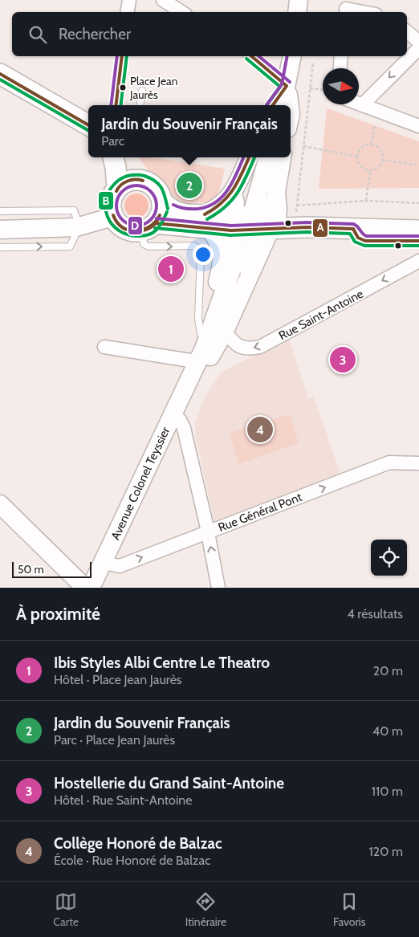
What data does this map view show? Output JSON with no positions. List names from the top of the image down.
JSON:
{
  "streets": {
    "main road": ["Avenue Colonel Teyssier"],
    "street": ["Rue Saint-Antoine", "Rue Général Pont"]
  },
  "crossings": [
    ["Avenue Colonel Teyssier", "Rue Général Pont"]
  ],
  "one_way": ["Rue Saint-Antoine", "Rue Général Pont"],
  "places": ["Place Jean Jaurès"],
  "lines": ["transit line A", "transit line B", "transit line D"],
  "scale_bar": "50 m",
  "north": "right",
  "page": {
    "search": "Rechercher",
    "popup": ["Jardin du Souvenir Français", "Parc"],
    "pins": [
      "2",
      "1",
      "3",
      "4"
    ],
    "scale": "50 m",
    "heading": ["À proximité", "4 résultats"],
    "list": [
      {
        "mark": "1",
        "name": "Ibis Styles Albi Centre Le Theatro",
        "note": "Hôtel · Place Jean Jaurès",
        "value": "20 m"
      },
      {
        "mark": "2",
        "name": "Jardin du Souvenir Français",
        "note": "Parc · Place Jean Jaurès",
        "value": "40 m"
      },
      {
        "mark": "3",
        "name": "Hostellerie du Grand Saint-Antoine",
        "note": "Hôtel · Rue Saint-Antoine",
        "value": "110 m"
      },
      {
        "mark": "4",
        "name": "Collège Honoré de Balzac",
        "note": "École · Rue Honoré de Balzac",
        "value": "120 m"
      }
    ],
    "nav": ["Carte", "Itinéraire", "Favoris"]
  }
}
